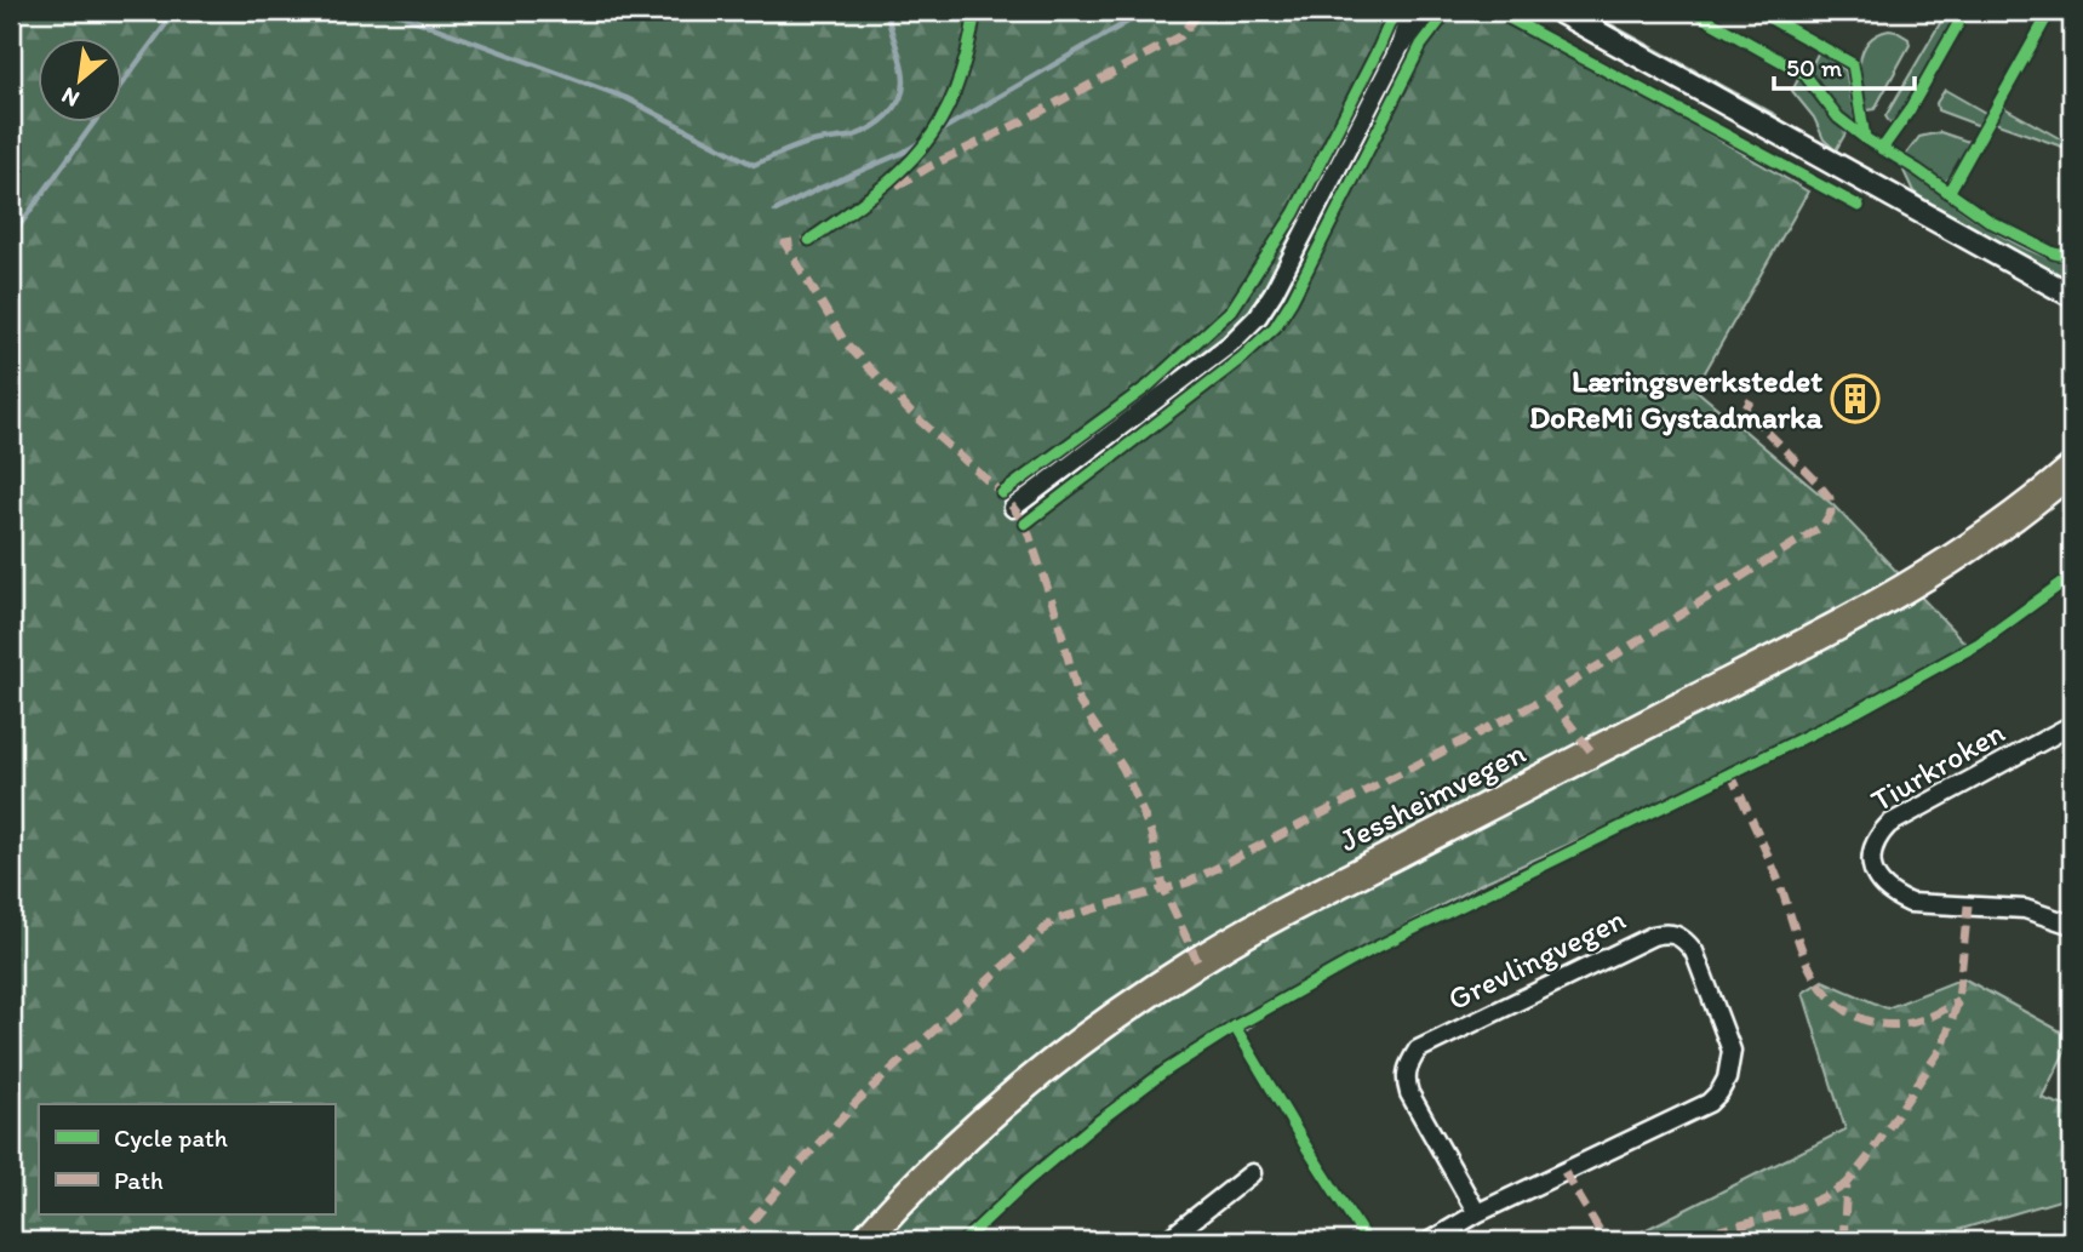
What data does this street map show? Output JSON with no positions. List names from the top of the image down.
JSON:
{
  "streets": {
    "main road": ["Jessheimvegen"],
    "street": ["Tiurkroken", "Grevlingvegen"]
  },
  "places": {
    "building": ["Læringsverkstedet DoReMi Gystadmarka"]
  },
  "legend": ["Cycle path", "Path"],
  "scale_bar": "50 m",
  "north": "bottom left"
}
